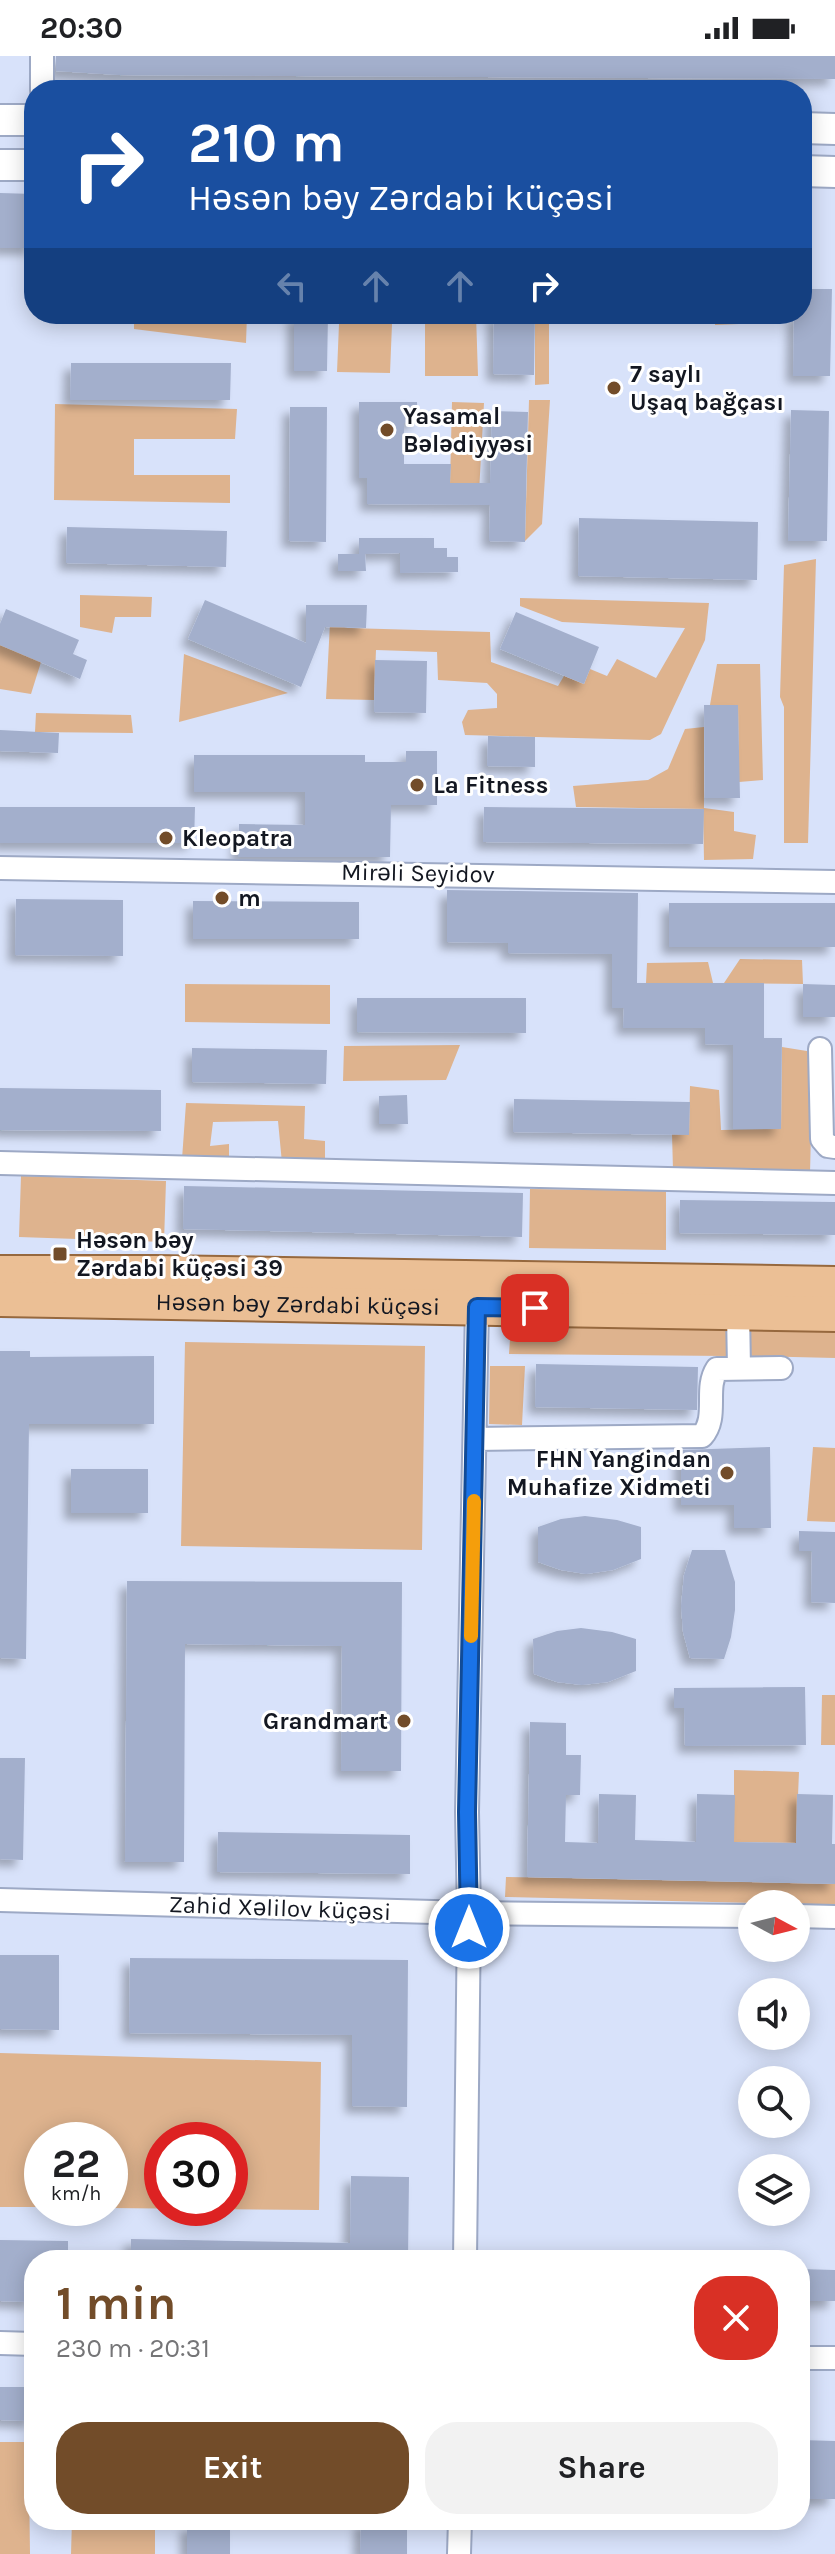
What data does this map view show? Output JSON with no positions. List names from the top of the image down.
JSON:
{
  "streets": {
    "main road": ["Həsən bəy Zərdabi küçəsi"],
    "street": ["Mirəli Seyidov", "Zahid Xəlilov küçəsi"]
  },
  "places": {
    "other": [
      "7 saylı Uşaq bağçası",
      "Yasamal Bələdiyyəsi",
      "La Fitness",
      "Kleopatra",
      "m",
      "FHN Yangindan Muhafize Xidmeti",
      "Grandmart"
    ],
    "transit": ["Həsən bəy Zərdabi küçəsi 39"]
  },
  "north": "right",
  "page": {
    "status": "20:30",
    "turn": ["210 m", "Həsən bəy Zərdabi küçəsi"],
    "speed": "22 km/h",
    "limit": "30",
    "heading": ["1 min", "230 m · 20:31"],
    "buttons": ["Exit", "Share"]
  }
}
